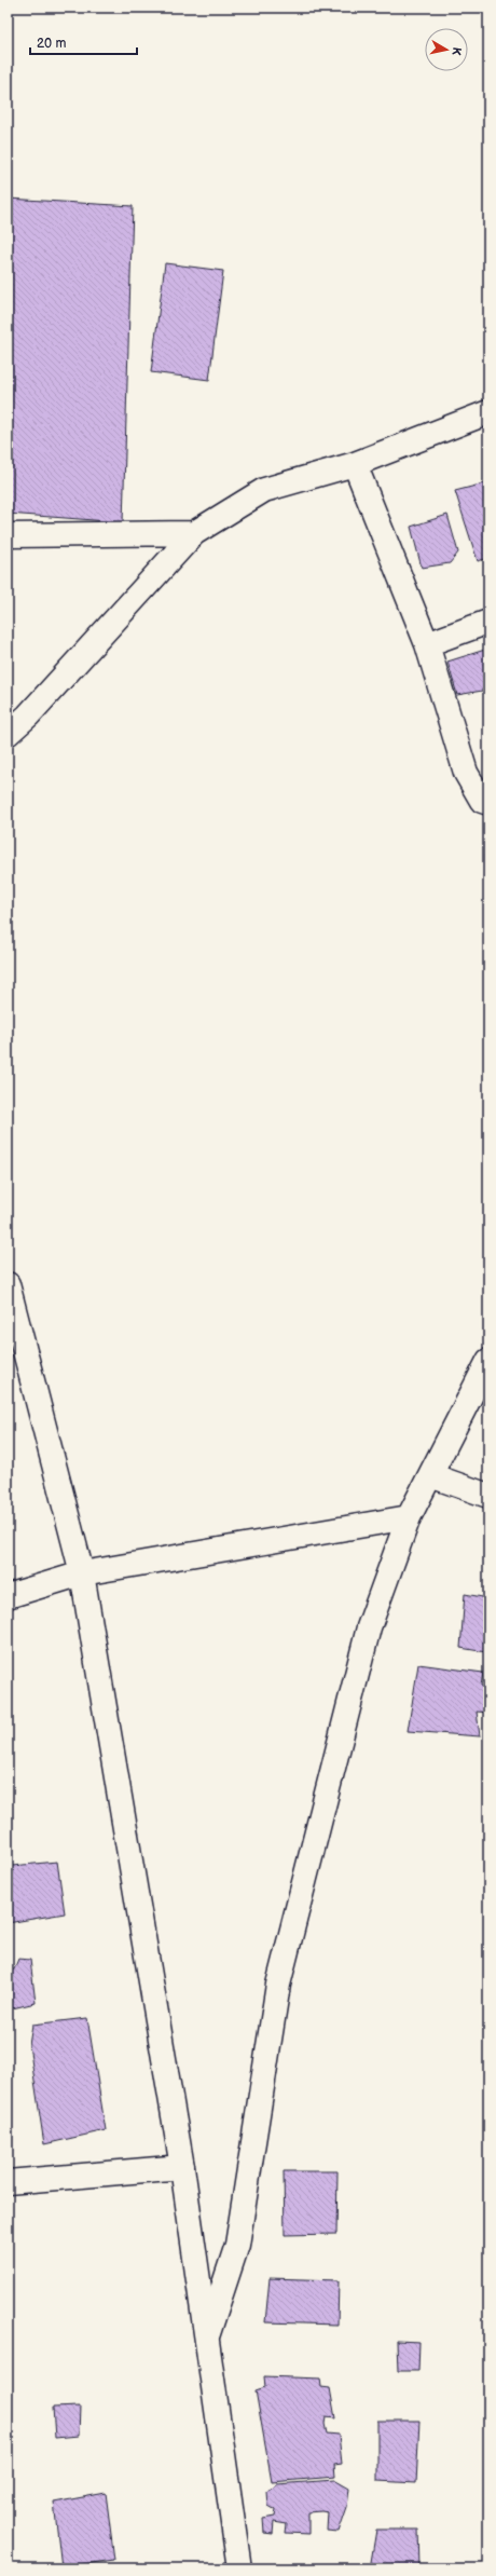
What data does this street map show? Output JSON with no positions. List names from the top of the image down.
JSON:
{
  "scale_bar": "20 m",
  "north": "right"
}
